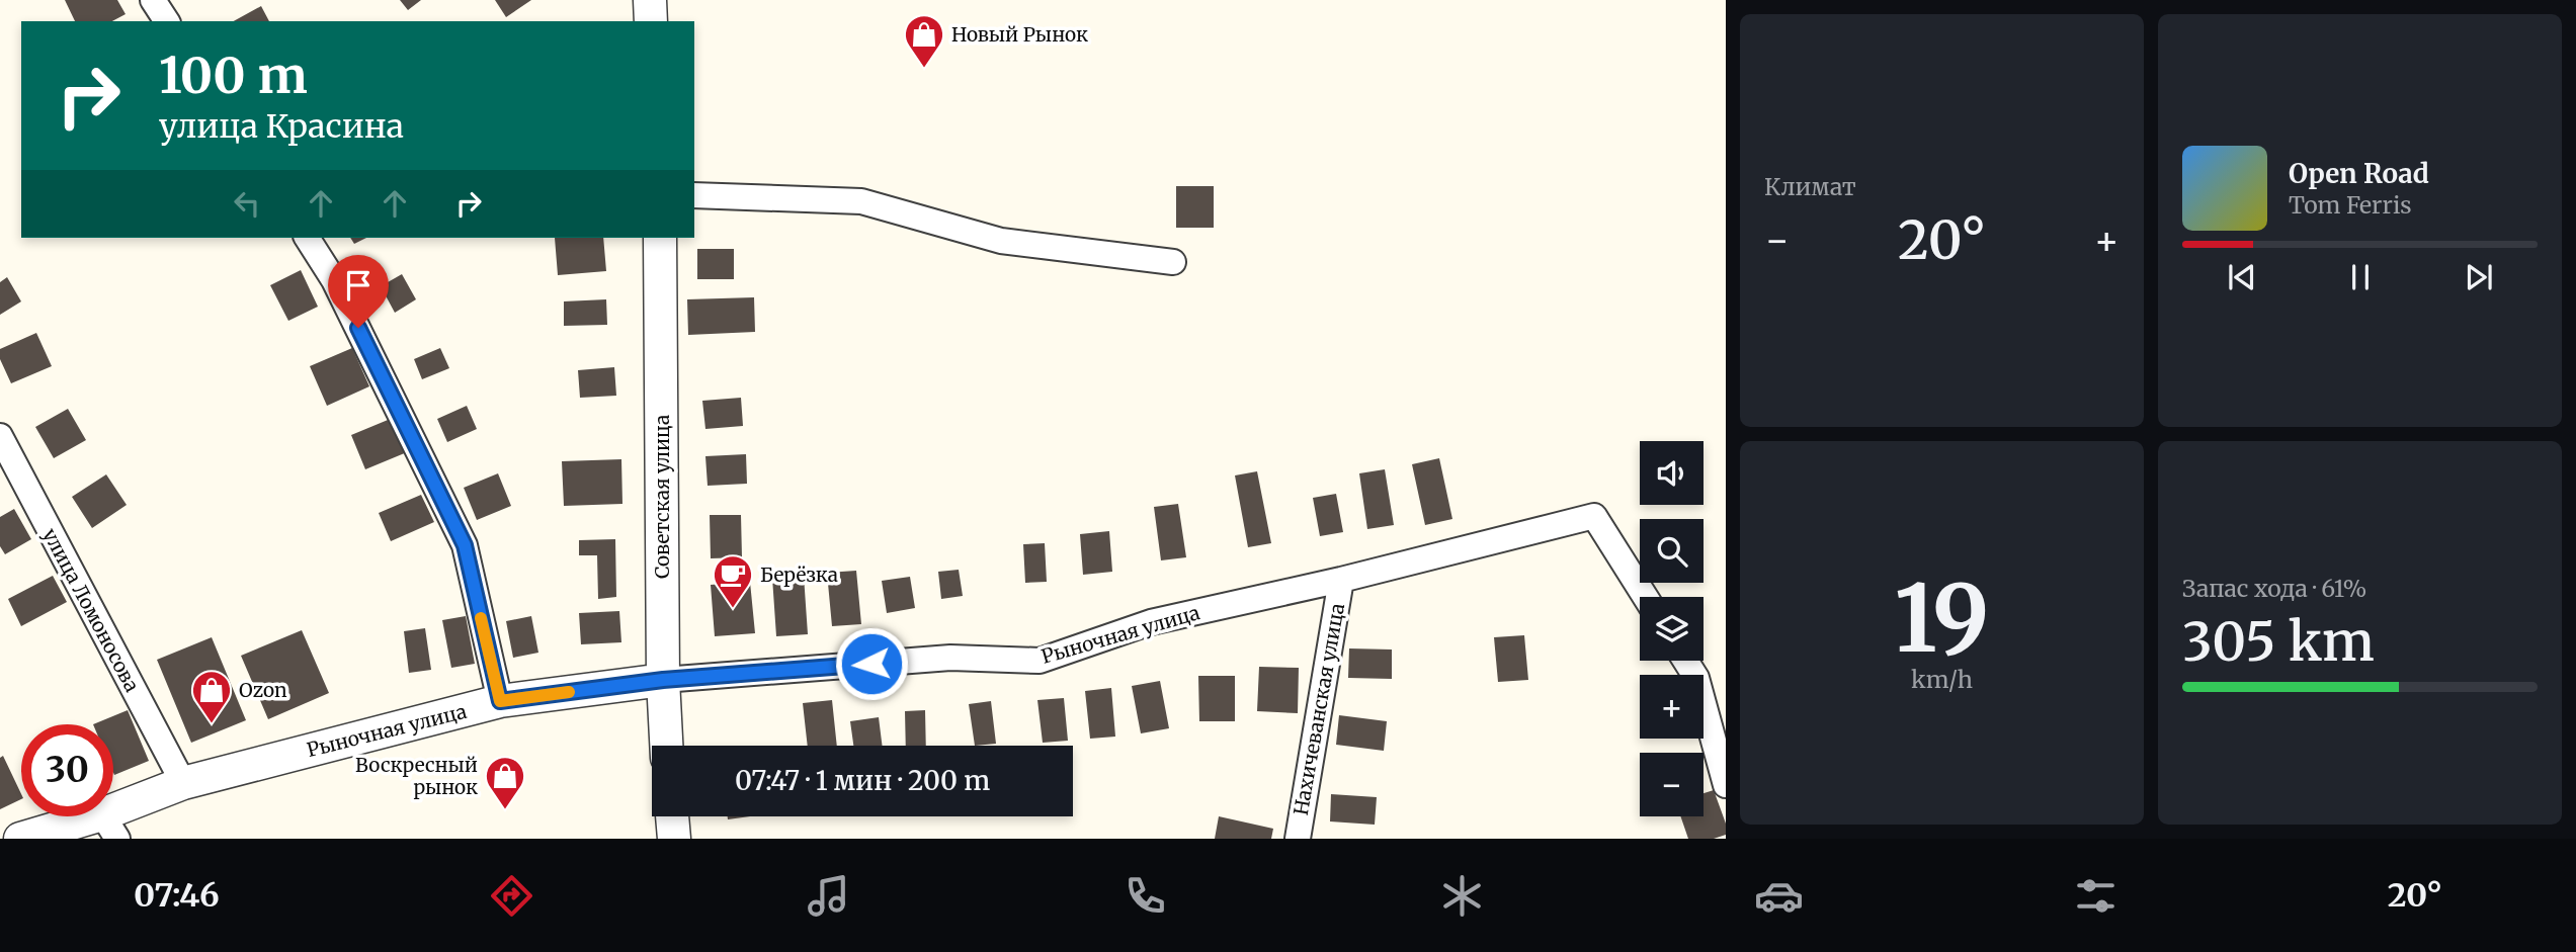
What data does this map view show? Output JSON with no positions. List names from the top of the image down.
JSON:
{
  "streets": {
    "street": [
      "Советская улица",
      "улица Ломоносова",
      "Рыночная улица",
      "Нахичеванская улица"
    ]
  },
  "crossings": [
    ["Советская улица", "Рыночная улица"],
    ["улица Ломоносова", "Рыночная улица"],
    ["Рыночная улица", "Нахичеванская улица"]
  ],
  "places": {
    "shop": ["Новый Рынок", "Ozon", "Воскресный рынок"],
    "cafe": ["Берёзка"]
  },
  "page": {
    "tile": [
      "Климат",
      ["19", "km/h"],
      ["Запас хода · 61%", "305 km"]
    ],
    "turn": ["100 m", "улица Красина"],
    "song": ["Open Road", "Tom Ferris"],
    "heat": ["−", "20°", "+"],
    "map_buttons": ["+", "−"],
    "limit": "30",
    "trip": "07:47 · 1 мин · 200 m",
    "tabs": ["07:46", "20°"]
  }
}
